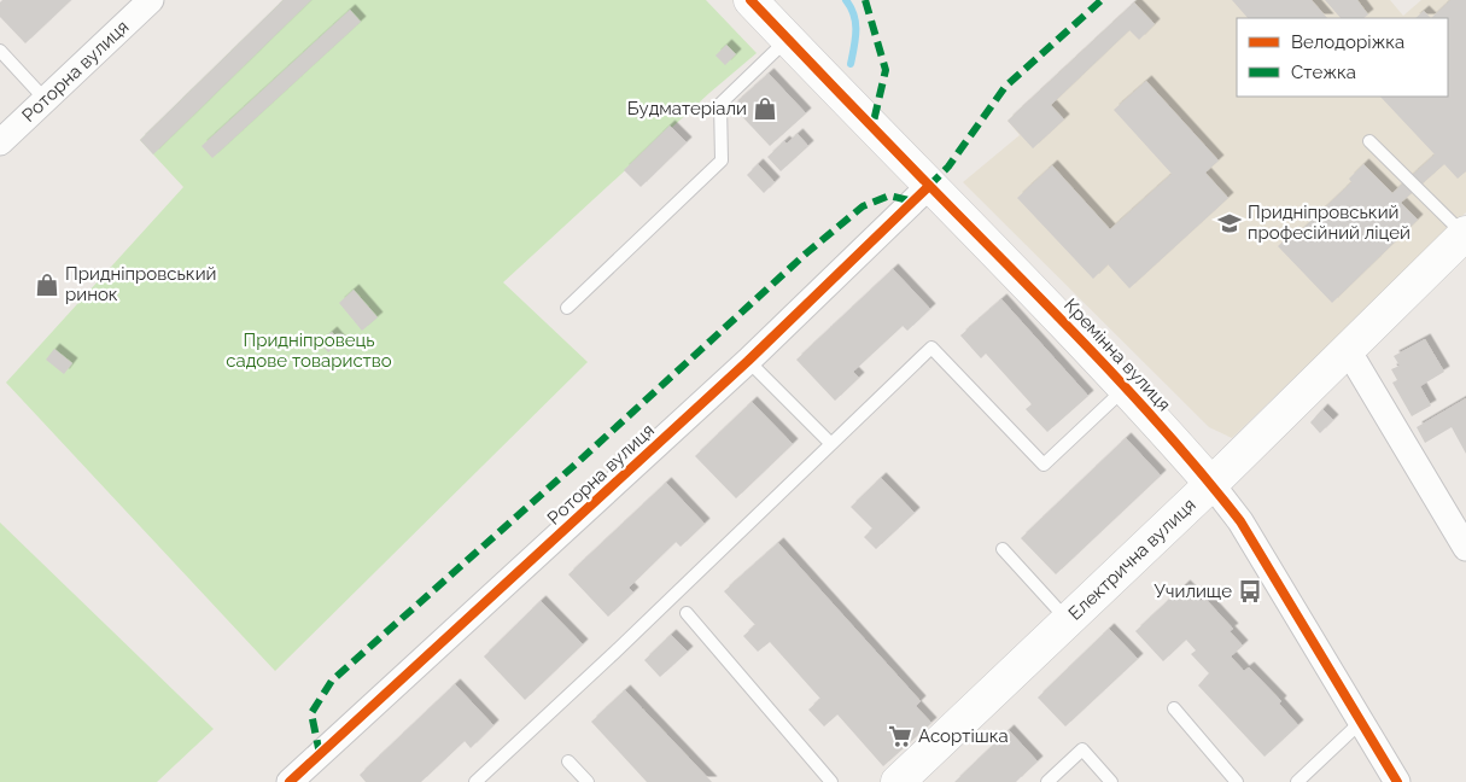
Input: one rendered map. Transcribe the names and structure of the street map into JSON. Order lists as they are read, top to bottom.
{
  "streets": {
    "street": ["Роторна вулиця", "Кремінна вулиця", "Електрична вулиця"]
  },
  "crossings": [
    ["Роторна вулиця", "Кремінна вулиця"],
    ["Кремінна вулиця", "Електрична вулиця"]
  ],
  "parks": ["Придніпровець садове товариство"],
  "places": {
    "shop": ["Будматеріали", "Придніпровський ринок"],
    "school or university": ["Придніпровський професійний ліцей"],
    "bus stop": ["Училище"],
    "supermarket": ["Асортішка"]
  },
  "legend": ["Велодоріжка", "Стежка"]
}
